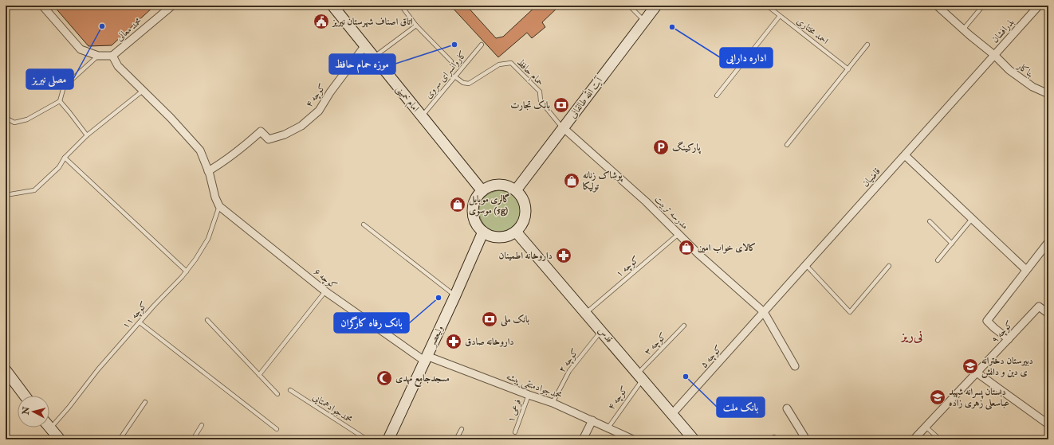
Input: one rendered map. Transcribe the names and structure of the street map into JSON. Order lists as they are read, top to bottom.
{
  "streets": {
    "main road": [
      "آیت الله طالقانی",
      "امام خمینی",
      "قدس",
      "ولیعصر"
    ],
    "street": [
      "محمد معانی",
      "بذرافشان",
      "بناکار",
      "کوچه ۴",
      "قاضیان",
      "مدرسه تربیت",
      "۶ کوچه",
      "کوچه ۹",
      "کوچه ۵",
      "محمدجوادمتقی پیشه"
    ],
    "lane": [
      "احمد مختاری",
      "حمام حافظ",
      "کاروانسرای سروی",
      "کوچه ۱",
      "کوچه ۱۱",
      "کوچه ۳",
      "کوچه ۲",
      "محمدجوادهمتایی",
      "فرعی ۱"
    ]
  },
  "crossings": [
    ["بذرافشان", "بناکار"],
    ["بذرافشان", "قاضیان"],
    ["بناکار", "قاضیان"],
    ["حمام حافظ", "کاروانسرای سروی"],
    ["حمام حافظ", "آیت الله طالقانی"],
    ["حمام حافظ", "مدرسه تربیت"],
    ["کاروانسرای سروی", "امام خمینی"],
    ["کوچه ۴", "امام خمینی"],
    ["کوچه ۴", "قدس"],
    ["کوچه ۴", "کوچه ۳"],
    ["کوچه ۴", "محمدجوادمتقی پیشه"],
    ["آیت الله طالقانی", "امام خمینی"],
    ["آیت الله طالقانی", "مدرسه تربیت"],
    ["آیت الله طالقانی", "قدس"],
    ["آیت الله طالقانی", "ولیعصر"],
    ["امام خمینی", "قدس"],
    ["امام خمینی", "ولیعصر"],
    ["قاضیان", "مدرسه تربیت"],
    ["قاضیان", "کوچه ۵"],
    ["مدرسه تربیت", "کوچه ۱"],
    ["مدرسه تربیت", "کوچه ۵"],
    ["کوچه ۱", "قدس"],
    ["۶ کوچه", "کوچه ۱۱"],
    ["۶ کوچه", "ولیعصر"],
    ["۶ کوچه", "محمدجوادمتقی پیشه"],
    ["قدس", "ولیعصر"],
    ["قدس", "کوچه ۳"],
    ["قدس", "کوچه ۵"],
    ["قدس", "کوچه ۲"],
    ["ولیعصر", "محمدجوادمتقی پیشه"],
    ["کوچه ۲", "محمدجوادمتقی پیشه"],
    ["محمدجوادمتقی پیشه", "فرعی ۱"]
  ],
  "districts": ["نی‌ریز"],
  "places": {
    "public building": ["اتاق اصناف شهرستان نیریز"],
    "other": [
      "مصلی نیریز",
      "اداره دارایی",
      "موزه حمام حافظ",
      "بانک رفاه کارگران",
      "بانک ملت"
    ],
    "bank": ["بانک تجارت", "بانک ملی"],
    "parking": ["پارکینگ"],
    "shop": ["پوشاک زنانه تولیکا", "گالری موبایل موسوی (5g)", "کالای خواب امین"],
    "pharmacy": ["داروخانه اطمینان", "داروخانه صادق"],
    "school or university": ["دبیرستان دخترانه ی دین و دانش", "دبستان پسرانه شهید عباسعلی زهری زاده"],
    "mosque": ["مسجدجامع مهدی"]
  },
  "north": "left"
}
